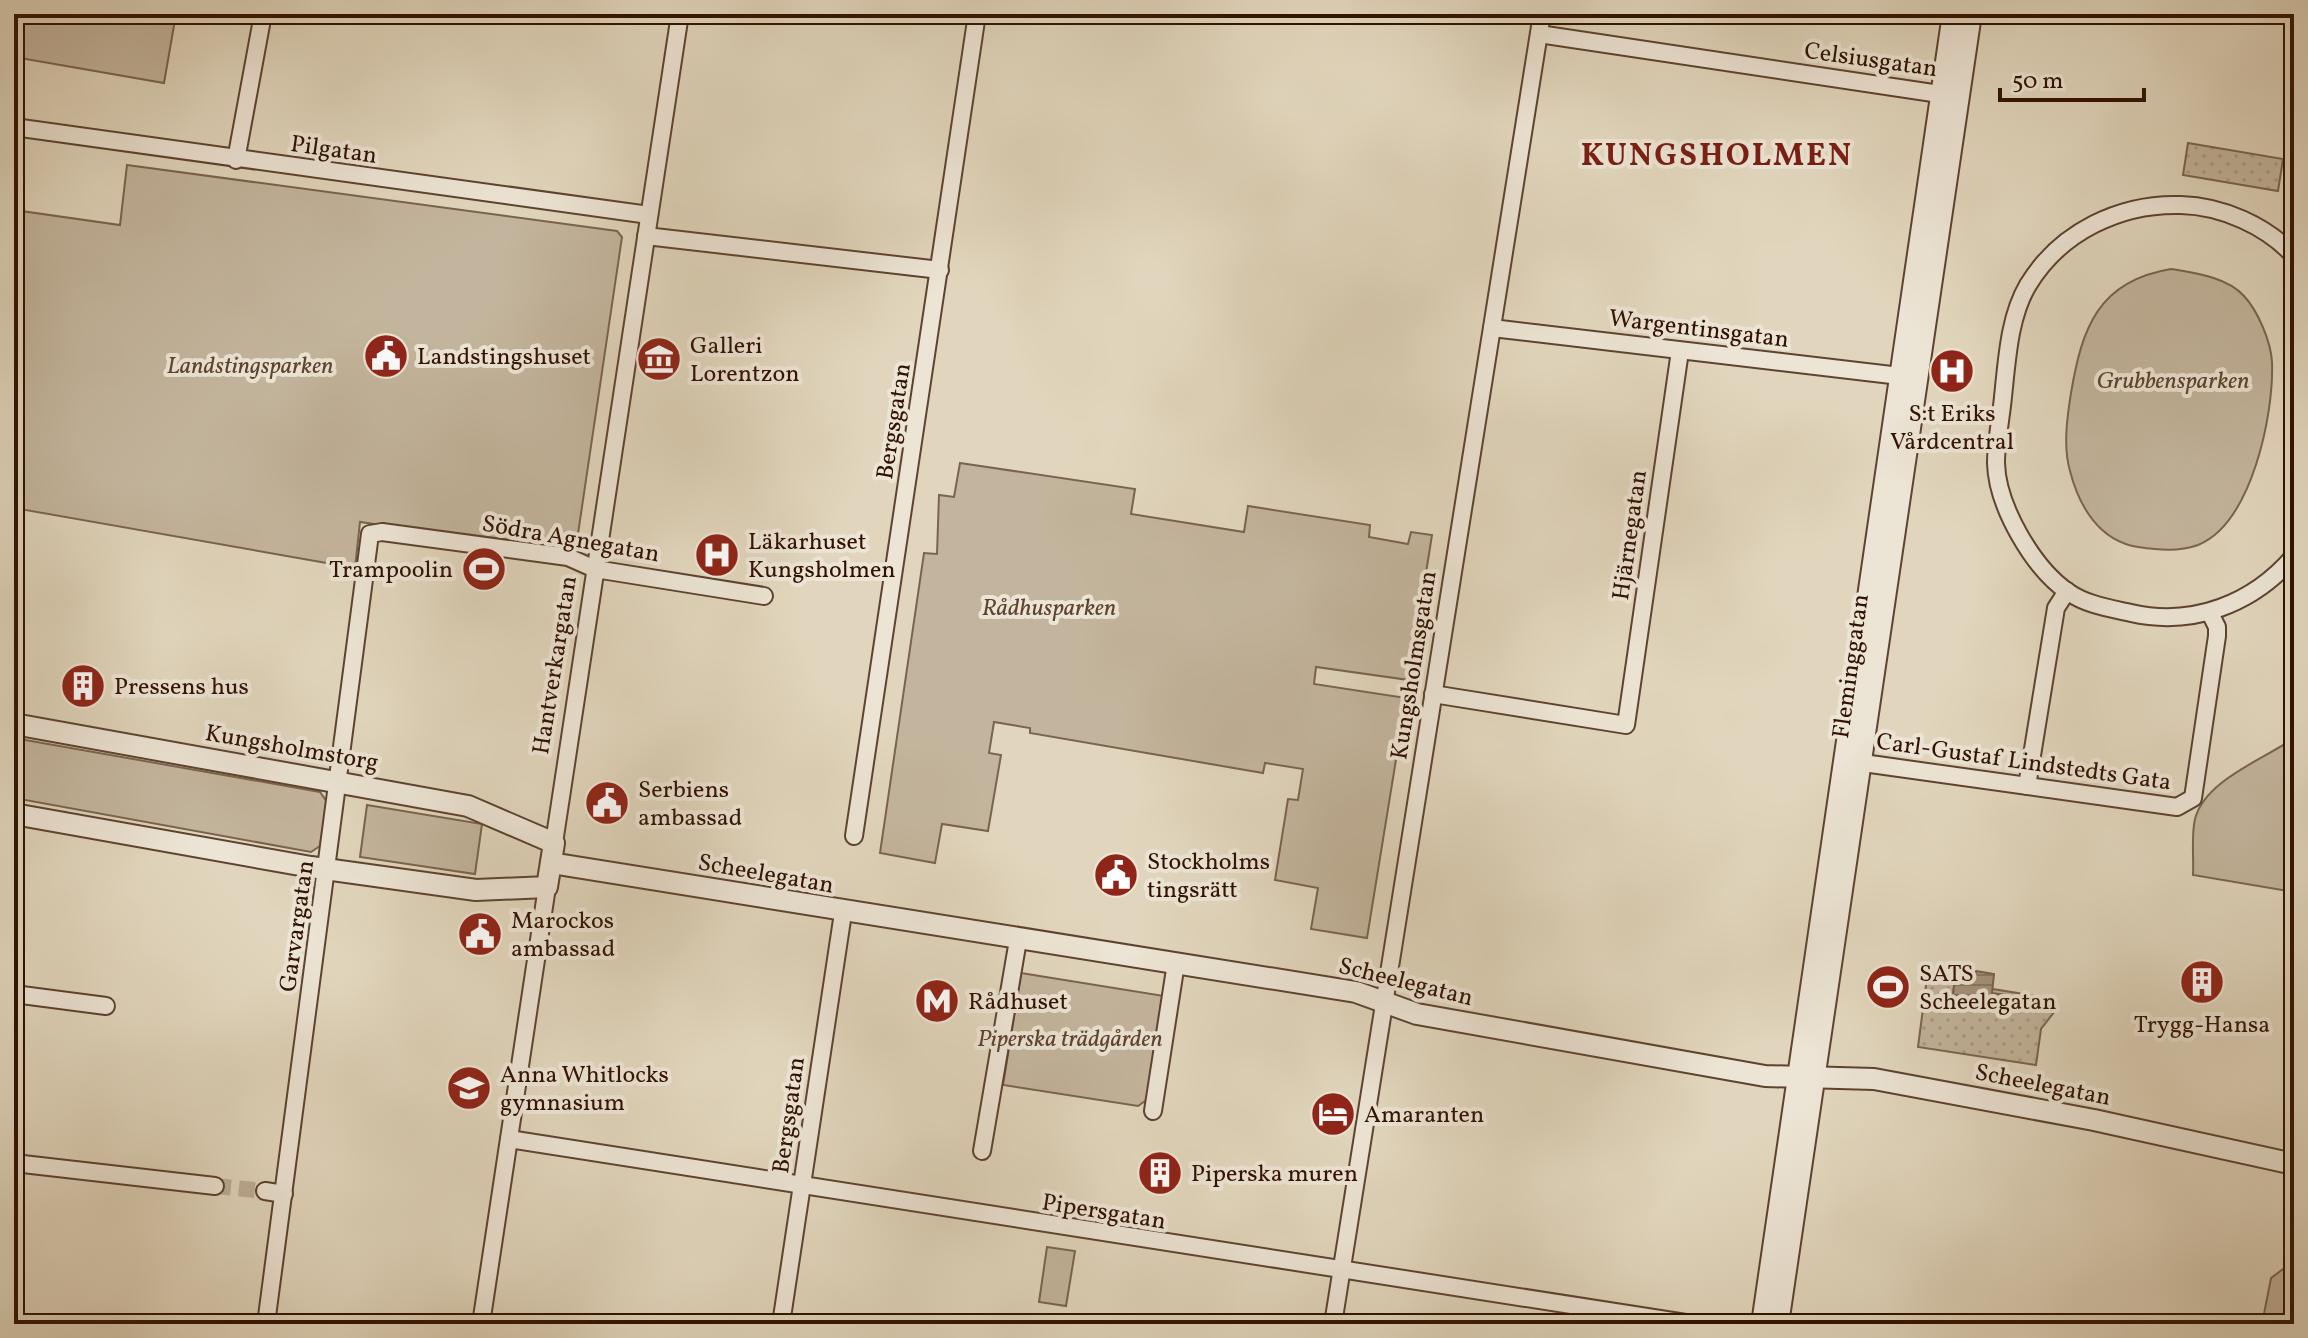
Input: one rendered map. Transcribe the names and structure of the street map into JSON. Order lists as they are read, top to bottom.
{
  "streets": {
    "street": [
      "Celsiusgatan",
      "Pilgatan",
      "Wargentinsgatan",
      "Bergsgatan",
      "Hjärnegatan",
      "Södra Agnegatan",
      "Hantverkargatan",
      "Kungsholmsgatan",
      "Fleminggatan",
      "Kungsholmstorg",
      "Carl-Gustaf Lindstedts Gata",
      "Scheelegatan",
      "Garvargatan",
      "Pipersgatan"
    ]
  },
  "crossings": [
    ["Celsiusgatan", "Kungsholmsgatan"],
    ["Celsiusgatan", "Fleminggatan"],
    ["Pilgatan", "Hantverkargatan"],
    ["Wargentinsgatan", "Hjärnegatan"],
    ["Wargentinsgatan", "Kungsholmsgatan"],
    ["Wargentinsgatan", "Fleminggatan"],
    ["Bergsgatan", "Scheelegatan"],
    ["Bergsgatan", "Pipersgatan"],
    ["Hjärnegatan", "Kungsholmsgatan"],
    ["Södra Agnegatan", "Hantverkargatan"],
    ["Södra Agnegatan", "Garvargatan"],
    ["Hantverkargatan", "Kungsholmstorg"],
    ["Hantverkargatan", "Scheelegatan"],
    ["Hantverkargatan", "Pipersgatan"],
    ["Kungsholmsgatan", "Scheelegatan"],
    ["Kungsholmsgatan", "Pipersgatan"],
    ["Fleminggatan", "Carl-Gustaf Lindstedts Gata"],
    ["Fleminggatan", "Scheelegatan"],
    ["Kungsholmstorg", "Scheelegatan"],
    ["Kungsholmstorg", "Garvargatan"]
  ],
  "districts": ["KUNGSHOLMEN"],
  "parks": [
    "Landstingsparken",
    "Grubbensparken",
    "Rådhusparken",
    "Piperska trädgården"
  ],
  "places": {
    "public building": [
      "Landstingshuset",
      "Serbiens ambassad",
      "Stockholms tingsrätt",
      "Marockos ambassad"
    ],
    "museum": ["Galleri Lorentzon"],
    "hospital": ["S:t Eriks Vårdcentral", "Läkarhuset Kungsholmen"],
    "sports": ["Trampoolin", "SATS Scheelegatan"],
    "building": ["Pressens hus", "Trygg-Hansa", "Piperska muren"],
    "metro station": ["Rådhuset"],
    "school or university": ["Anna Whitlocks gymnasium"],
    "hotel": ["Amaranten"]
  },
  "scale_bar": "50 m"
}
